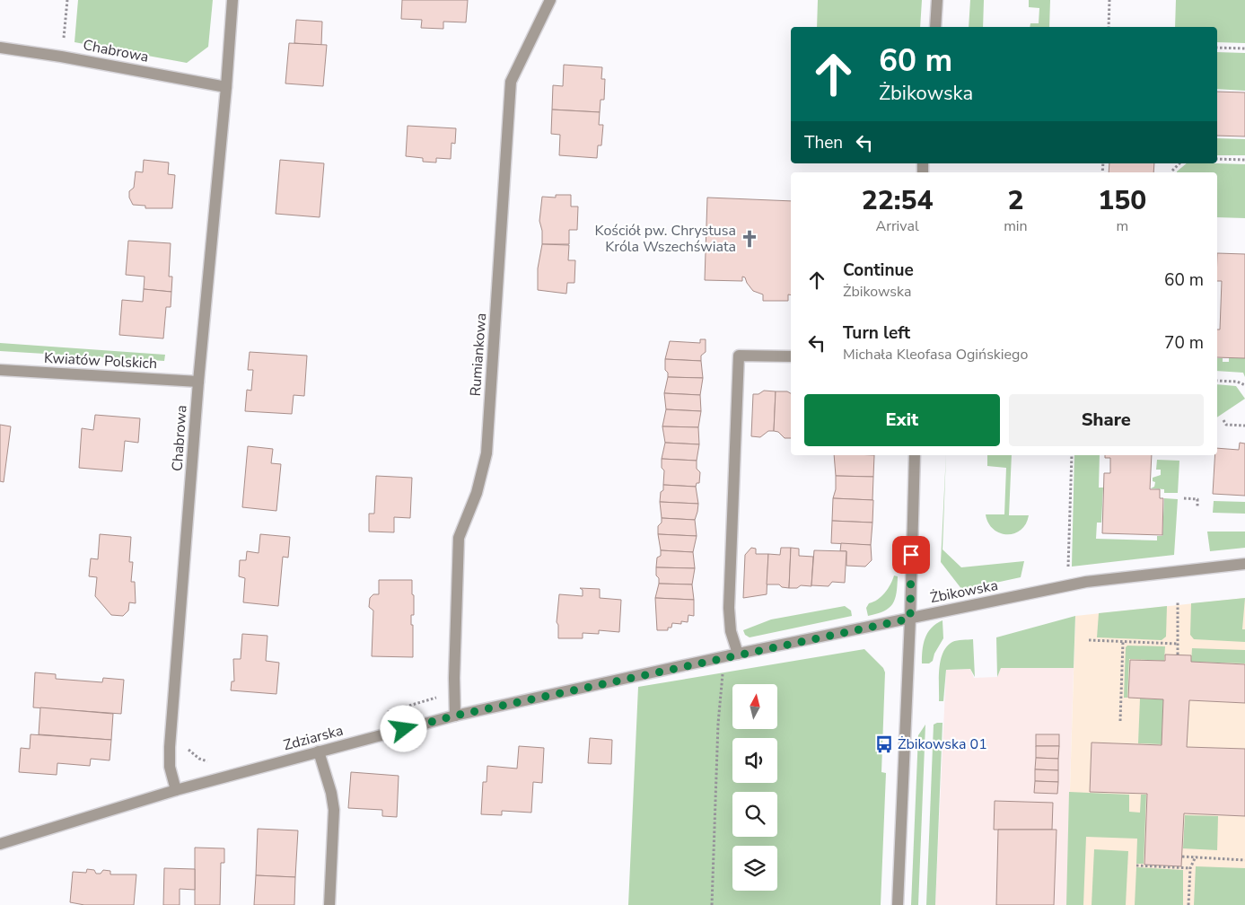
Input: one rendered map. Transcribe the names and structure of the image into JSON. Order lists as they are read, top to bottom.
{
  "streets": {
    "street": [
      "Chabrowa",
      "Rumiankowa",
      "Kwiatów Polskich",
      "Żbikowska",
      "Zdziarska"
    ]
  },
  "crossings": [
    ["Chabrowa", "Kwiatów Polskich"],
    ["Chabrowa", "Zdziarska"],
    ["Rumiankowa", "Zdziarska"],
    ["Żbikowska", "Zdziarska"]
  ],
  "places": {
    "church": ["Kościół pw. Chrystusa Króla Wszechświata"],
    "bus stop": ["Żbikowska 01"]
  },
  "north": "top",
  "page": {
    "turn": ["60 m", "Żbikowska"],
    "then": "Then",
    "eta": [
      "22:54",
      "Arrival",
      "2",
      "min",
      "150",
      "m"
    ],
    "list": [
      {
        "name": "Continue",
        "note": "Żbikowska",
        "value": "60 m"
      },
      {
        "name": "Turn left",
        "note": "Michała Kleofasa Ogińskiego",
        "value": "70 m"
      }
    ],
    "buttons": ["Exit", "Share"]
  }
}
